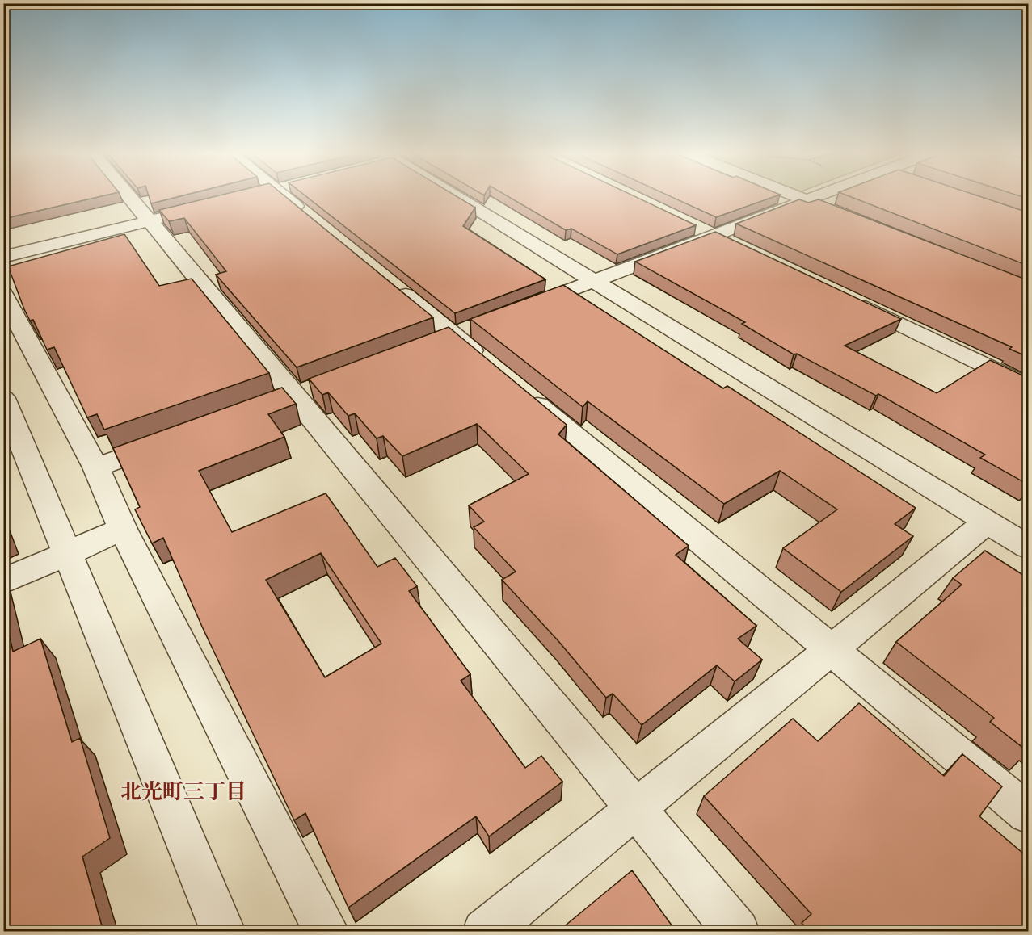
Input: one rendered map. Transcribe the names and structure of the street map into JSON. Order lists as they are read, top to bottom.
{
  "districts": ["北光町三丁目"]
}
